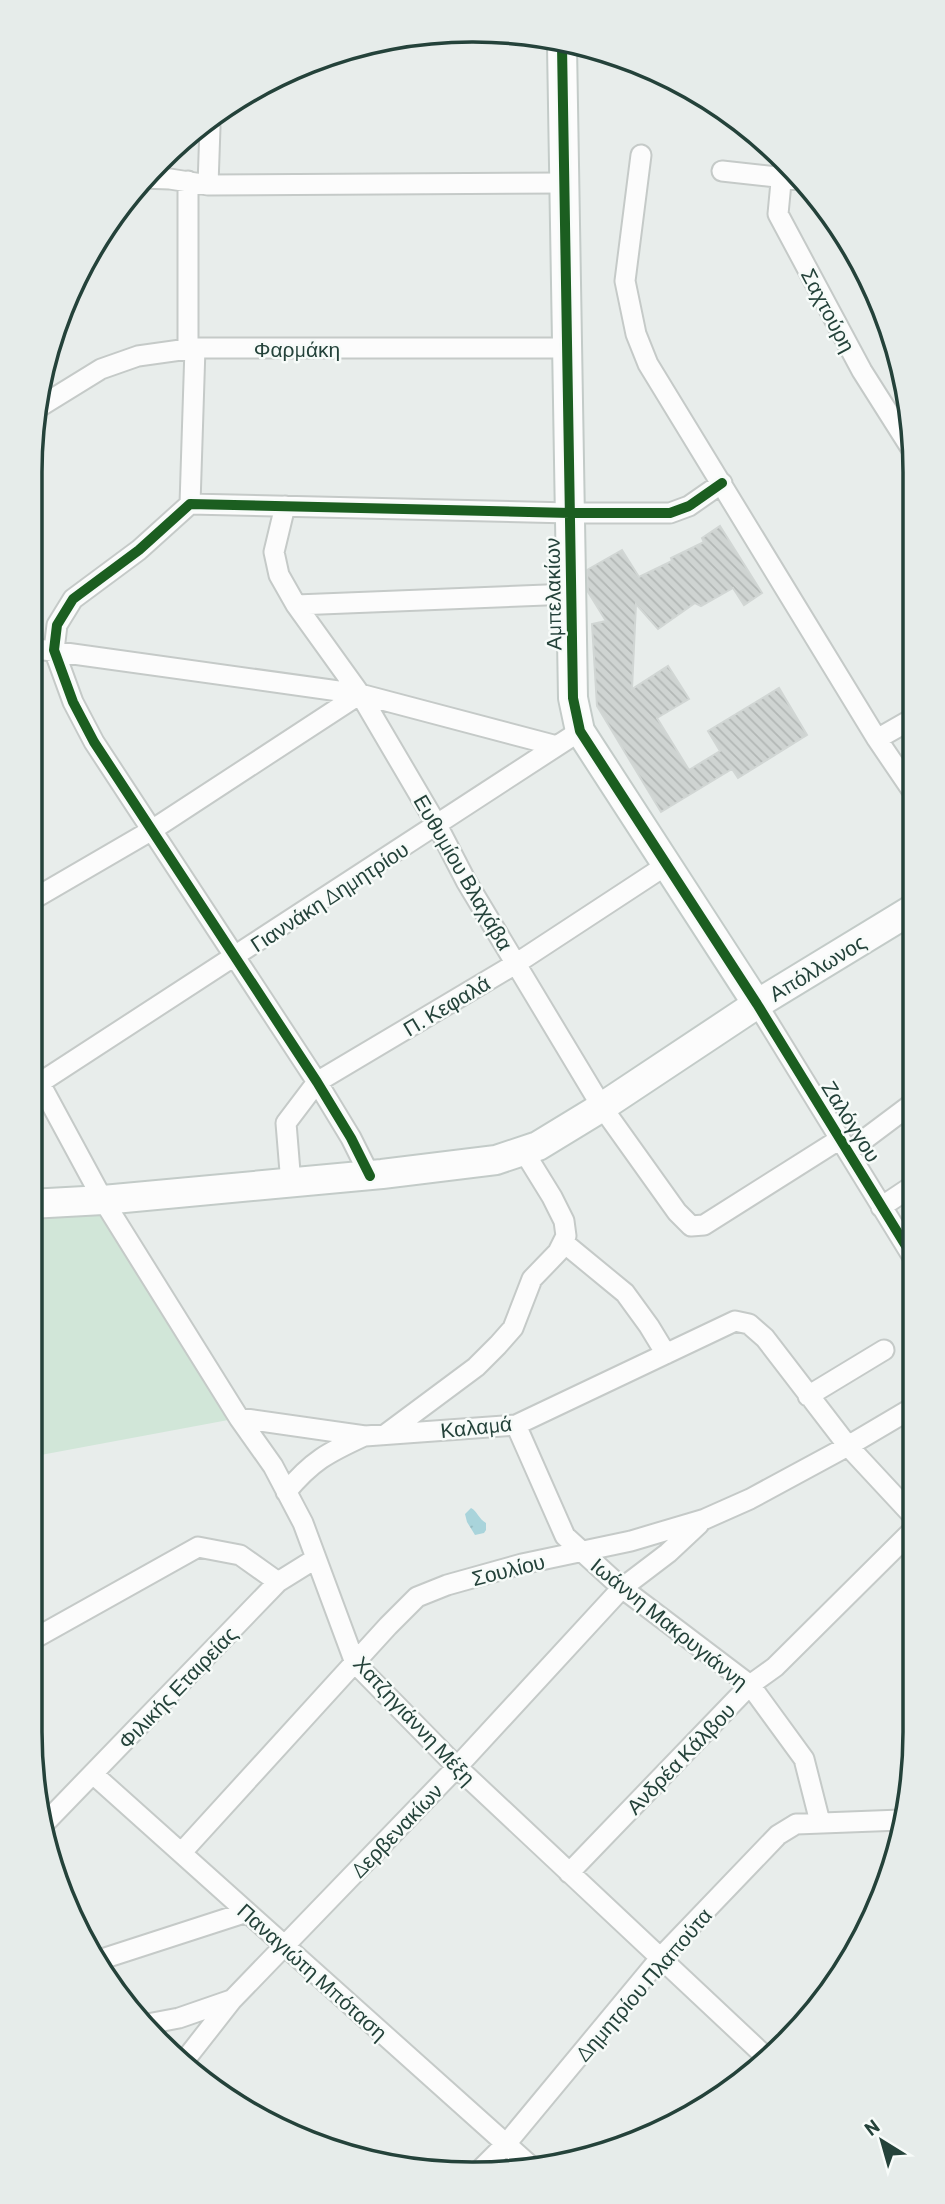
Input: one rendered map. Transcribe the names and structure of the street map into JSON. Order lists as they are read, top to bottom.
{
  "streets": {
    "street": [
      "Σαχτούρη",
      "Φαρμάκη",
      "Αμπελακίων",
      "Ευθυμίου Βλαχάβα",
      "Γιαννάκη Δημητρίου",
      "Απόλλωνος",
      "Π. Κεφαλά",
      "Ζαλόγγου",
      "Καλαμά",
      "Σουλίου",
      "Ιωάννη Μακρυγιάννη",
      "Φιλικής Εταιρείας",
      "Χατζηγιάννη Μέξη",
      "Ανδρέα Κάλβου",
      "Δερβενακίων",
      "Παναγιώτη Μπόταση",
      "Δημητρίου Πλαπούτα"
    ]
  },
  "crossings": [
    ["Φαρμάκη", "Αμπελακίων"],
    ["Αμπελακίων", "Γιαννάκη Δημητρίου"],
    ["Αμπελακίων", "Απόλλωνος"],
    ["Αμπελακίων", "Π. Κεφαλά"],
    ["Αμπελακίων", "Ζαλόγγου"],
    ["Ευθυμίου Βλαχάβα", "Γιαννάκη Δημητρίου"],
    ["Ευθυμίου Βλαχάβα", "Απόλλωνος"],
    ["Ευθυμίου Βλαχάβα", "Π. Κεφαλά"],
    ["Ευθυμίου Βλαχάβα", "Ζαλόγγου"],
    ["Απόλλωνος", "Π. Κεφαλά"],
    ["Απόλλωνος", "Ζαλόγγου"],
    ["Απόλλωνος", "Χατζηγιάννη Μέξη"],
    ["Καλαμά", "Ιωάννη Μακρυγιάννη"],
    ["Καλαμά", "Χατζηγιάννη Μέξη"],
    ["Σουλίου", "Ιωάννη Μακρυγιάννη"],
    ["Σουλίου", "Χατζηγιάννη Μέξη"],
    ["Σουλίου", "Δερβενακίων"],
    ["Σουλίου", "Παναγιώτη Μπόταση"],
    ["Ιωάννη Μακρυγιάννη", "Ανδρέα Κάλβου"],
    ["Ιωάννη Μακρυγιάννη", "Δερβενακίων"],
    ["Ιωάννη Μακρυγιάννη", "Δημητρίου Πλαπούτα"],
    ["Φιλικής Εταιρείας", "Χατζηγιάννη Μέξη"],
    ["Φιλικής Εταιρείας", "Παναγιώτη Μπόταση"],
    ["Χατζηγιάννη Μέξη", "Ανδρέα Κάλβου"],
    ["Χατζηγιάννη Μέξη", "Δερβενακίων"],
    ["Χατζηγιάννη Μέξη", "Δημητρίου Πλαπούτα"],
    ["Δερβενακίων", "Παναγιώτη Μπόταση"],
    ["Παναγιώτη Μπόταση", "Δημητρίου Πλαπούτα"]
  ],
  "north": "top left"
}
